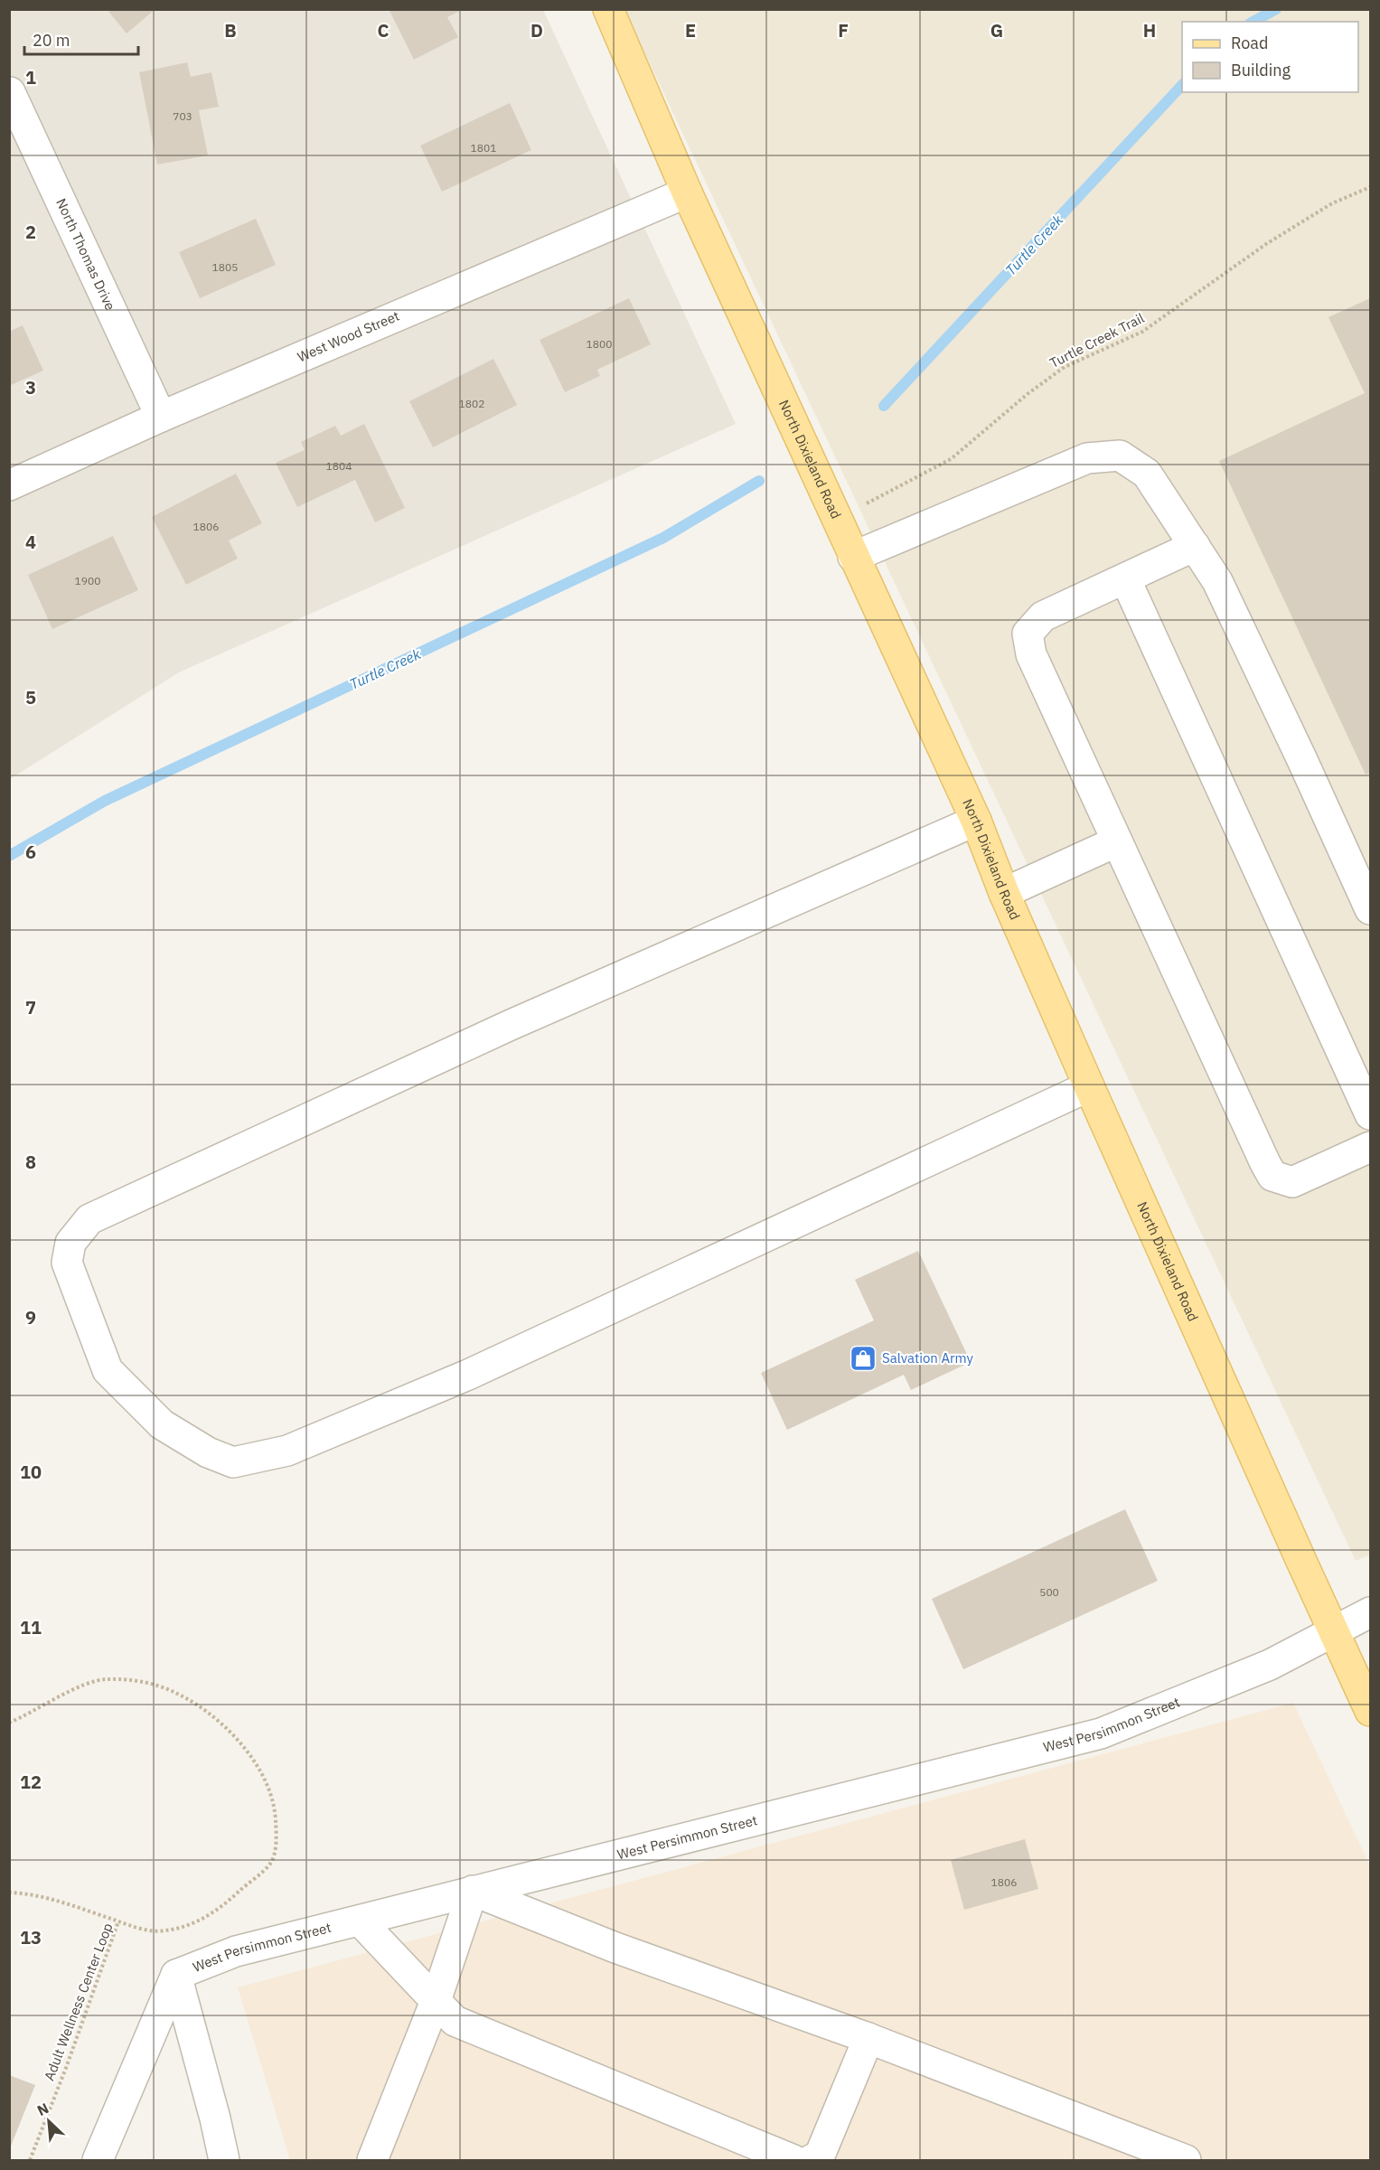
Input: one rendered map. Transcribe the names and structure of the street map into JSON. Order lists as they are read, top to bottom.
{
  "streets": {
    "main road": ["North Dixieland Road"],
    "street": ["North Thomas Drive", "West Wood Street", "West Persimmon Street"],
    "path": ["Turtle Creek Trail", "Adult Wellness Center Loop"]
  },
  "crossings": [
    ["North Thomas Drive", "West Wood Street"],
    ["West Wood Street", "North Dixieland Road"],
    ["North Dixieland Road", "West Persimmon Street"]
  ],
  "water": ["Turtle Creek"],
  "places": {
    "shop": ["Salvation Army"]
  },
  "house_numbers": [
    "703",
    "1801",
    "1805",
    "1800",
    "1802",
    "1804",
    "1806",
    "1900",
    "500",
    "1806"
  ],
  "legend": ["Road", "Building"],
  "scale_bar": "20 m",
  "north": "top left",
  "grid": {
    "columns": [
      "B",
      "C",
      "D",
      "E",
      "F",
      "G",
      "H"
    ],
    "rows": [
      "1",
      "2",
      "3",
      "4",
      "5",
      "6",
      "7",
      "8",
      "9",
      "10",
      "11",
      "12",
      "13"
    ]
  }
}
